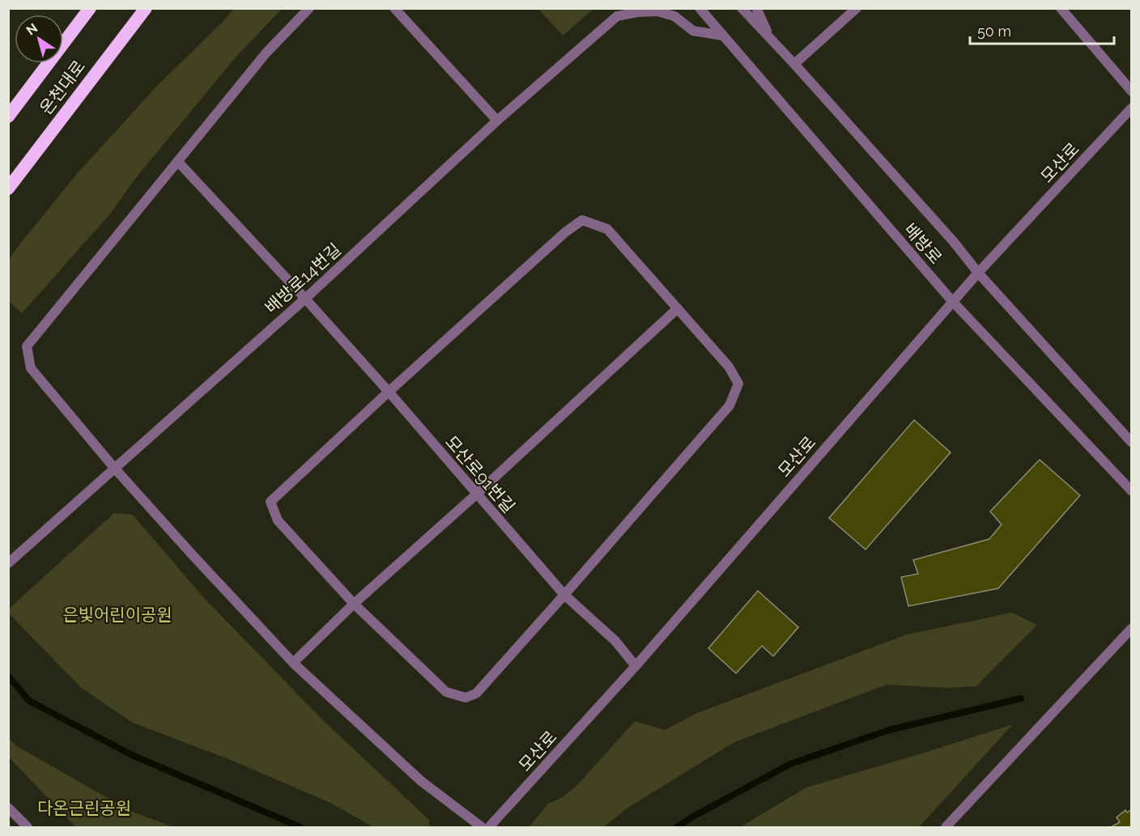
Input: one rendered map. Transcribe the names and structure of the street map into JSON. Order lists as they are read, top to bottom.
{
  "streets": {
    "highway": ["온천대로"],
    "street": [
      "모산로",
      "배방로",
      "배방로14번길",
      "모산로91번길"
    ]
  },
  "crossings": [
    ["모산로", "배방로"],
    ["모산로", "모산로91번길"],
    ["배방로14번길", "모산로91번길"]
  ],
  "parks": ["은빛어린이공원", "다온근린공원"],
  "scale_bar": "50 m",
  "north": "top left"
}
